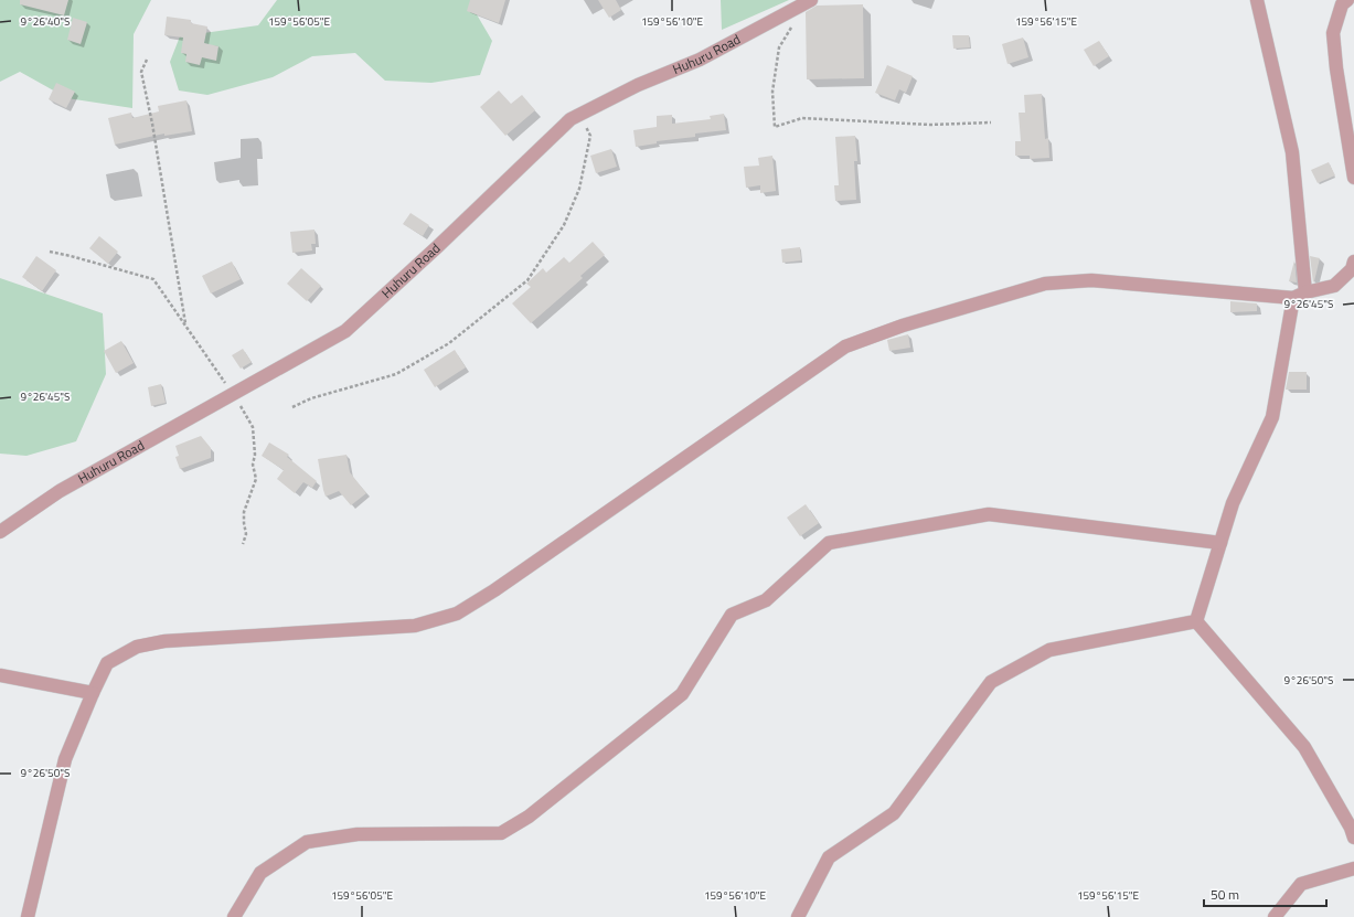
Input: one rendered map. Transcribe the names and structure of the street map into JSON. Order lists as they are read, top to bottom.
{
  "streets": {
    "street": ["Huhuru Road"]
  },
  "scale_bar": "50 m",
  "coordinates": [
    "9°26'40\"S",
    "159°56'05\"E",
    "159°56'10\"E",
    "159°56'15\"E",
    "9°26'45\"S",
    "9°26'50\"S"
  ]
}
